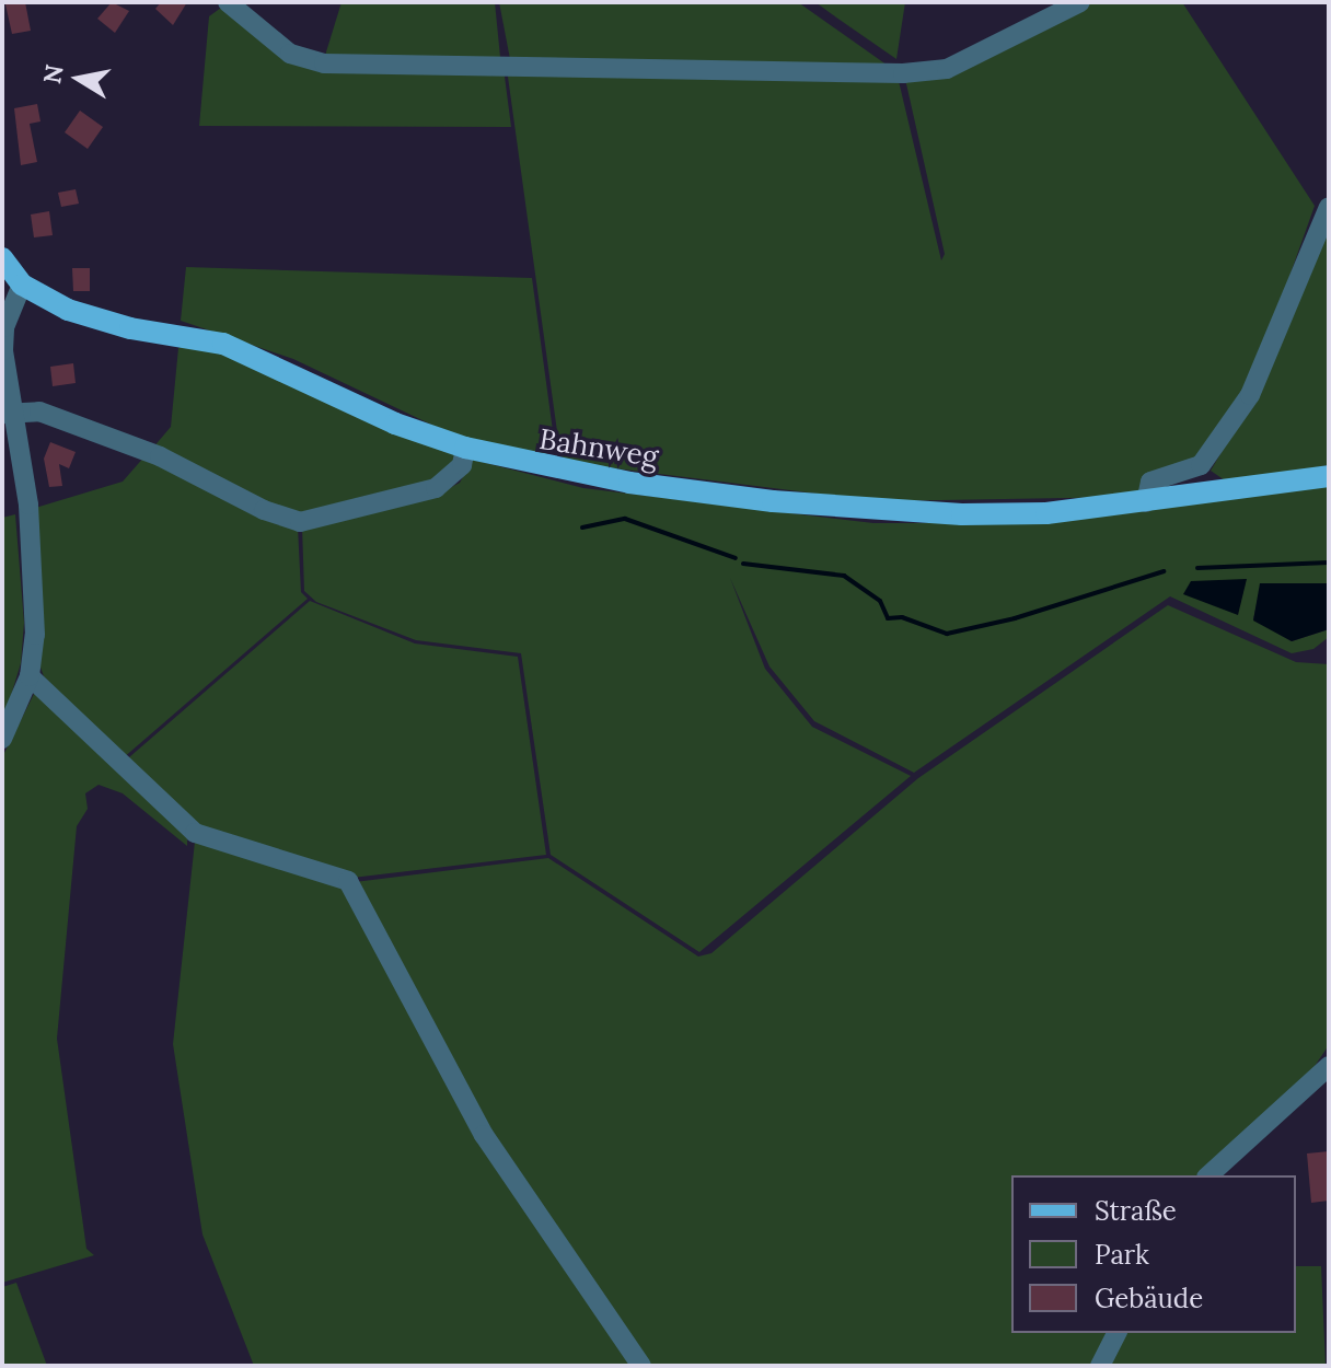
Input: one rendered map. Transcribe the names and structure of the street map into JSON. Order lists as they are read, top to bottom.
{
  "streets": {
    "main road": ["Bahnweg"]
  },
  "legend": ["Straße", "Park", "Gebäude"],
  "north": "left"
}
